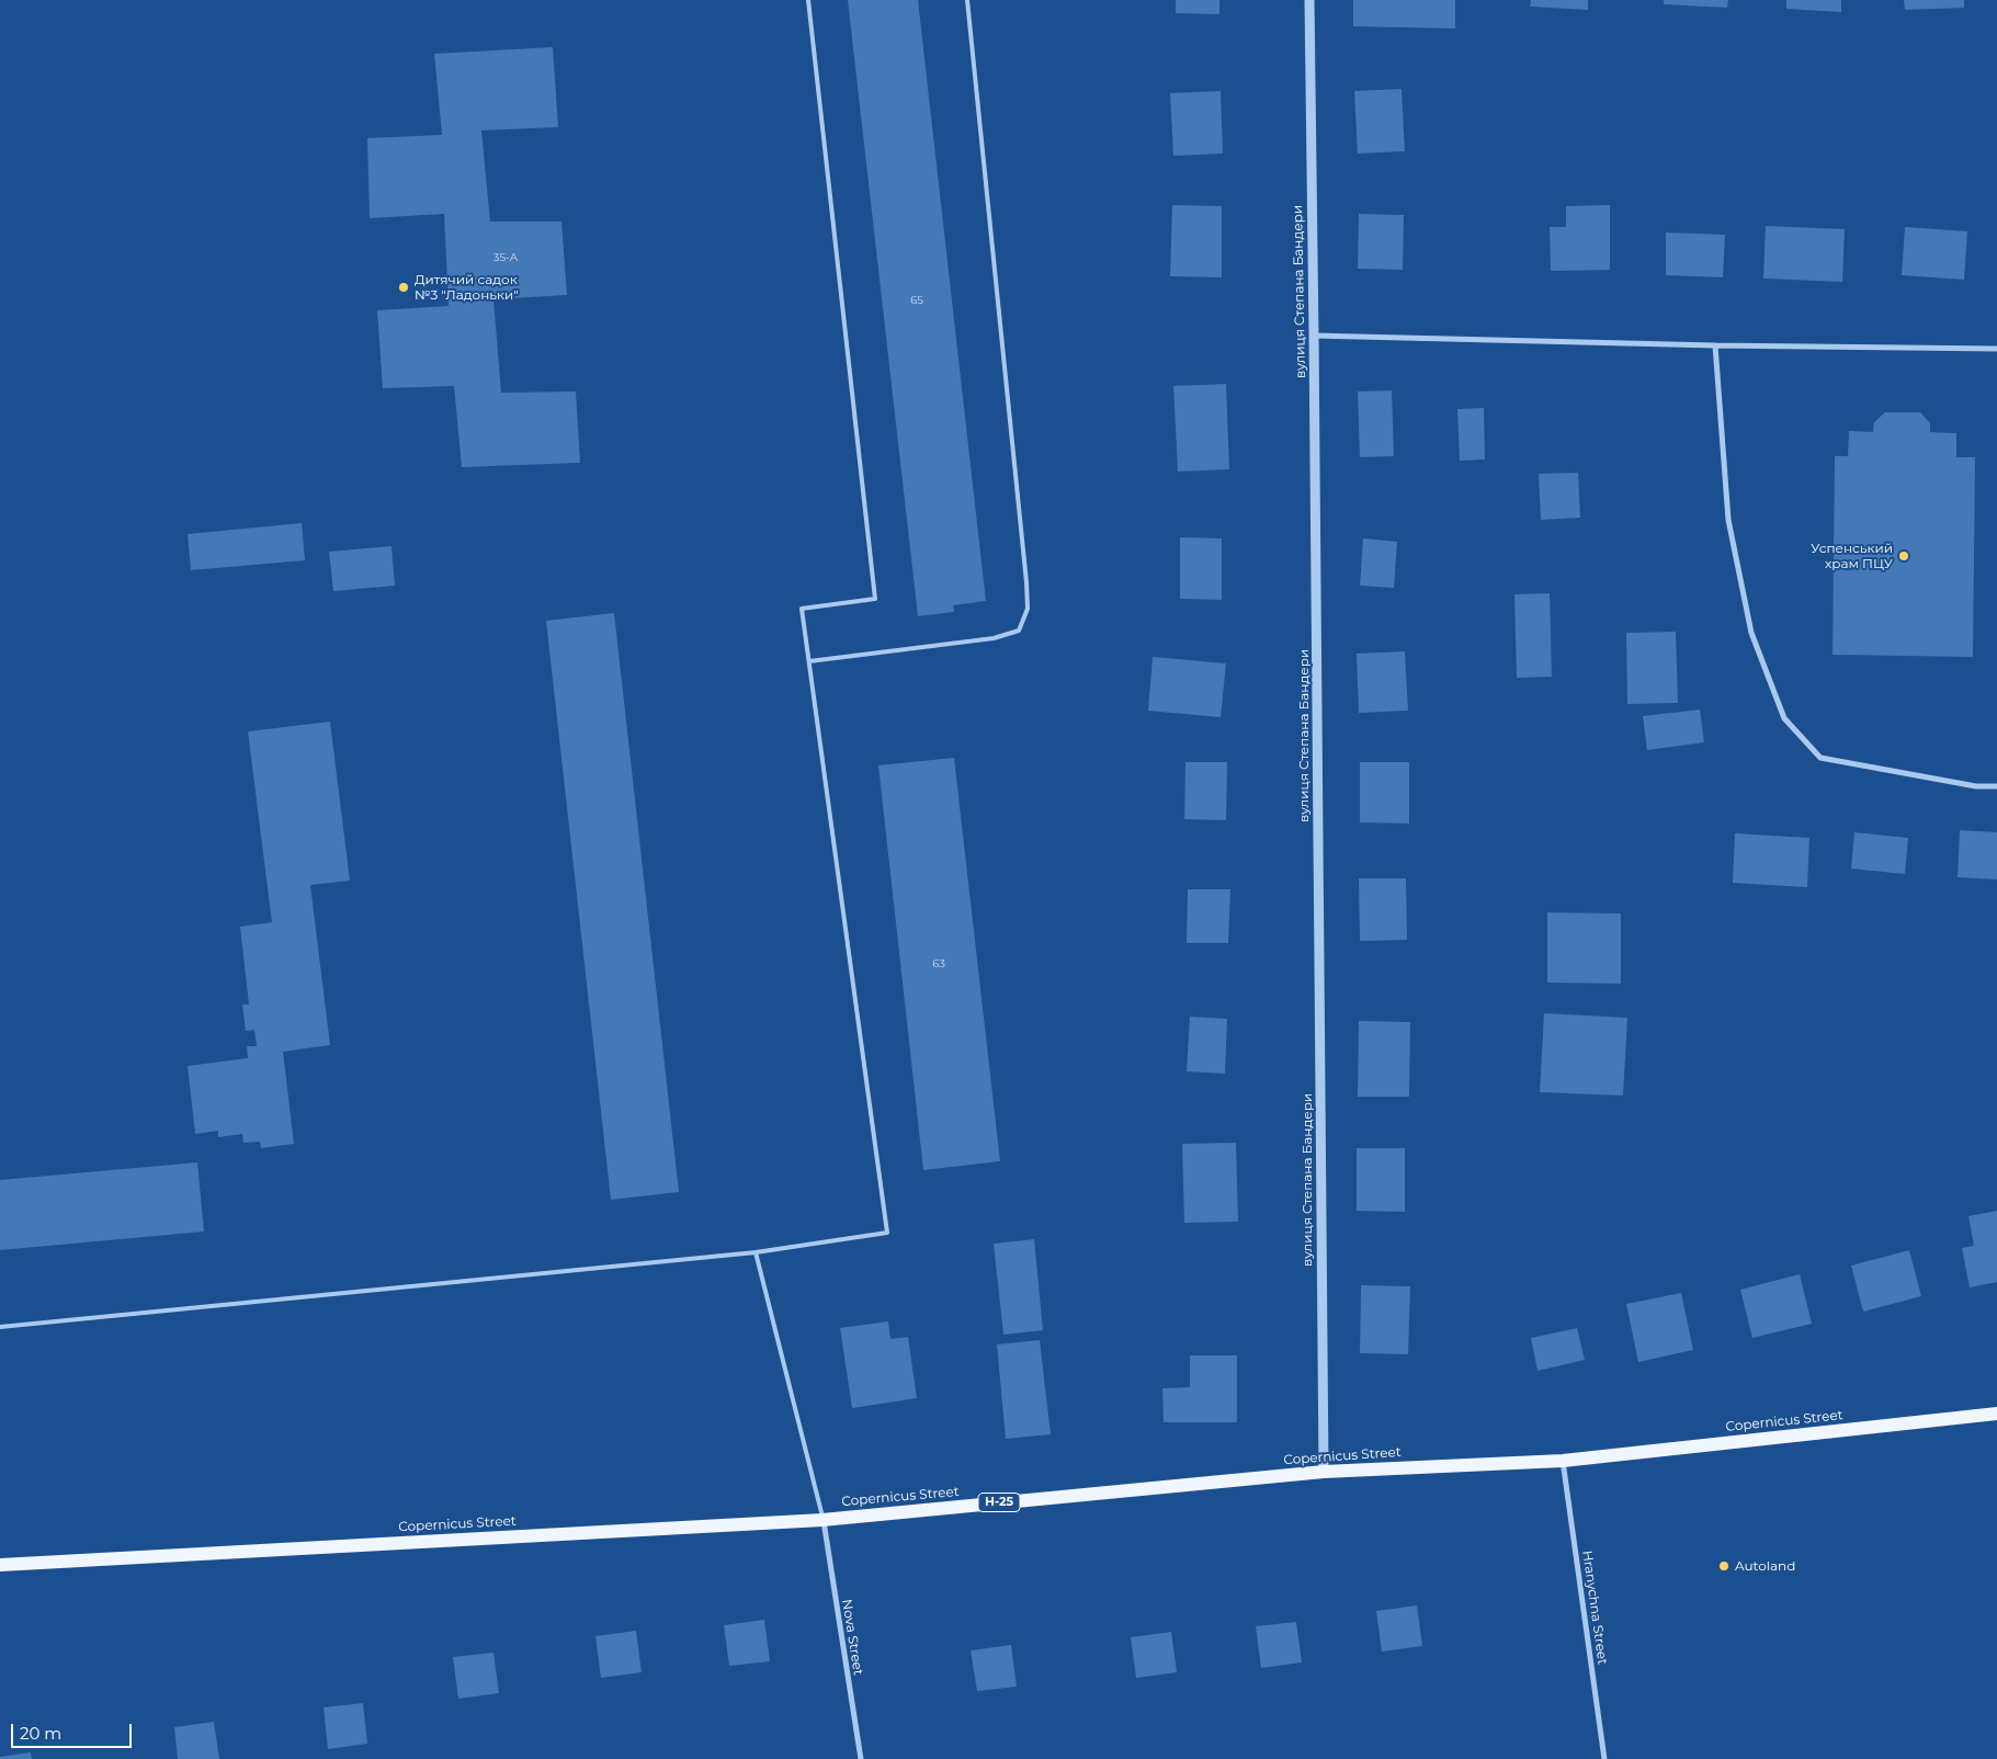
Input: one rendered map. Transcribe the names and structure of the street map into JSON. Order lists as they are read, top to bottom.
{
  "streets": {
    "main road": ["Copernicus Street", "Н-25"],
    "street": ["вулиця Степана Бандери", "Hranychna Street", "Nova Street"]
  },
  "crossings": [
    ["вулиця Степана Бандери", "Copernicus Street"],
    ["Copernicus Street", "Hranychna Street"],
    ["Copernicus Street", "Nova Street"]
  ],
  "places": ["Дитячий садок №3 \"Ладоньки\"", "Успенський храм ПЦУ", "Autoland"],
  "house_numbers": ["35-А", "65", "63"],
  "scale_bar": "20 m"
}
